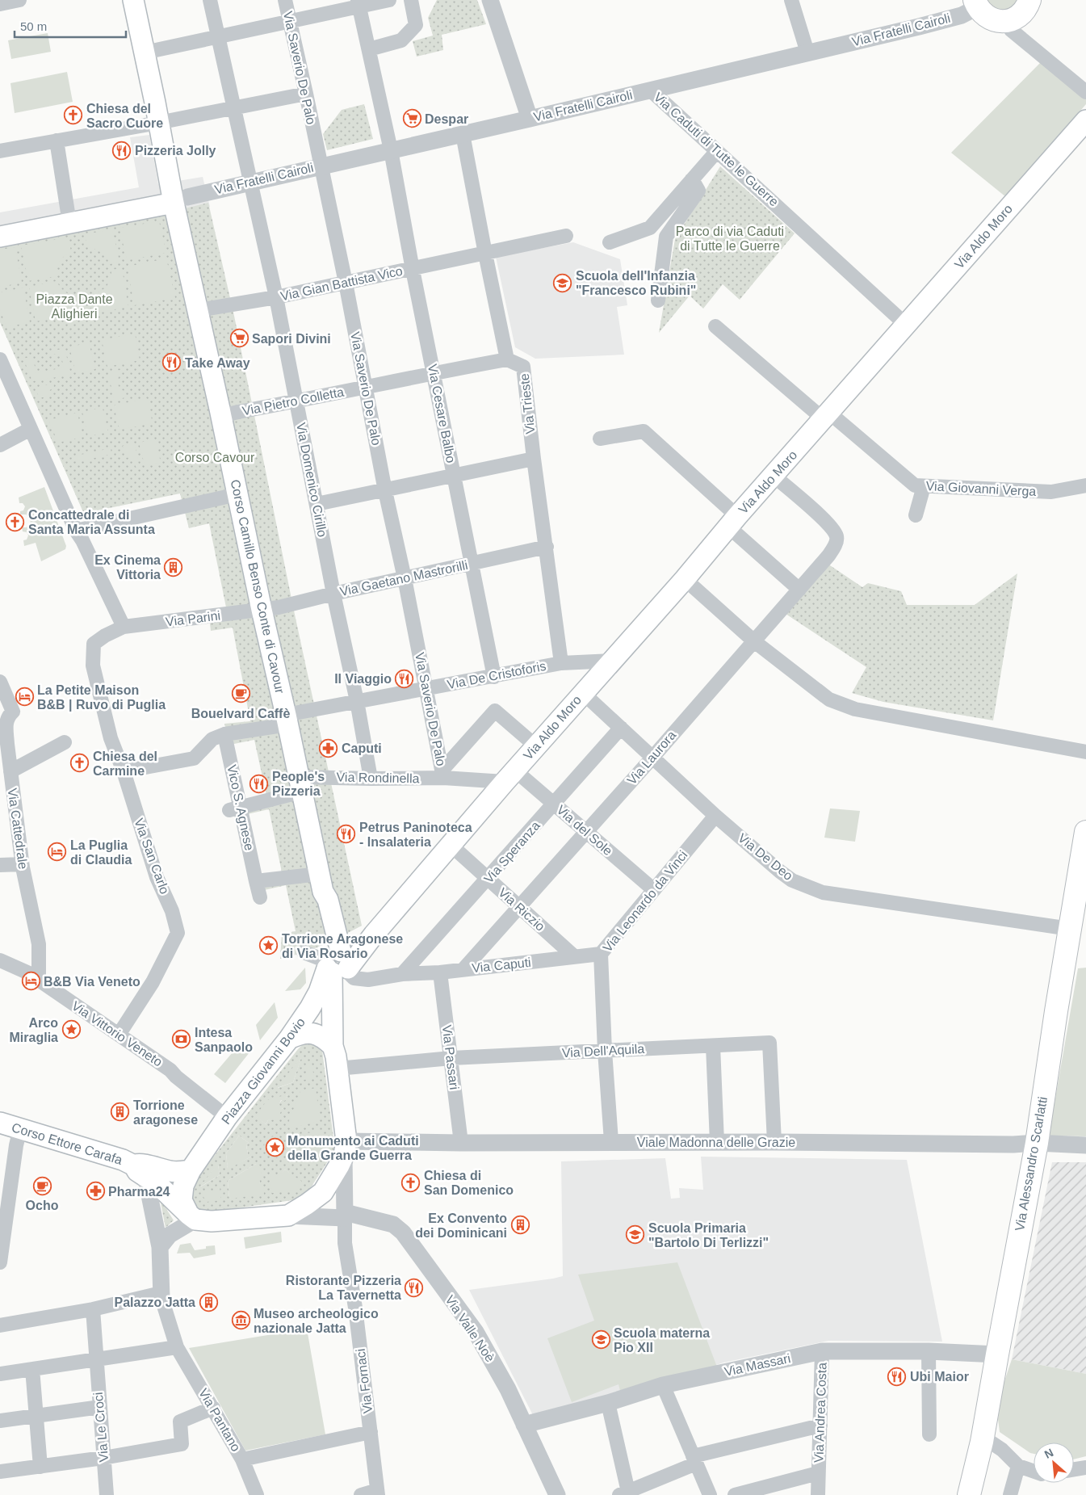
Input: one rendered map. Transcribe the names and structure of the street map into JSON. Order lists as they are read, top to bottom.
{
  "streets": {
    "main road": [
      "Via Aldo Moro",
      "Corso Camillo Benso Conte di Cavour",
      "Piazza Giovanni Bovio",
      "Corso Ettore Carafa",
      "Via Alessandro Scarlatti"
    ],
    "street": [
      "Via Fratelli Cairoli",
      "Via Saverio De Palo",
      "Via Caduti di Tutte le Guerre",
      "Via Gian Battista Vico",
      "Via Pietro Colletta",
      "Via Trieste",
      "Via Cesare Balbo",
      "Via Domenico Cirillo",
      "Via Giovanni Verga",
      "Via Gaetano Mastrorilli",
      "Via Parini",
      "Via De Cristoforis",
      "Via Laurora",
      "Via Rondinella",
      "Vico S. Agnese",
      "Via Cattedrale",
      "Via del Sole",
      "Via Speranza",
      "Via San Carlo",
      "Via De Deo",
      "Via Leonardo da Vinci",
      "Via Riczio",
      "Via Caputi",
      "Via Vittorio Veneto",
      "Via Dell'Aquila",
      "Via Passari",
      "Viale Madonna delle Grazie",
      "Via Valle Noè",
      "Via Massari",
      "Via Fornaci",
      "Via Andrea Costa",
      "Via Pantano",
      "Via Le Croci"
    ]
  },
  "crossings": [
    ["Via Fratelli Cairoli", "Via Saverio De Palo"],
    ["Via Fratelli Cairoli", "Via Caduti di Tutte le Guerre"],
    ["Via Fratelli Cairoli", "Via Trieste"],
    ["Via Fratelli Cairoli", "Via Cesare Balbo"],
    ["Via Fratelli Cairoli", "Via Domenico Cirillo"],
    ["Via Fratelli Cairoli", "Corso Camillo Benso Conte di Cavour"],
    ["Via Saverio De Palo", "Via Gian Battista Vico"],
    ["Via Saverio De Palo", "Via Pietro Colletta"],
    ["Via Saverio De Palo", "Via Gaetano Mastrorilli"],
    ["Via Saverio De Palo", "Via De Cristoforis"],
    ["Via Saverio De Palo", "Via Rondinella"],
    ["Via Caduti di Tutte le Guerre", "Via Aldo Moro"],
    ["Via Aldo Moro", "Via Giovanni Verga"],
    ["Via Aldo Moro", "Corso Camillo Benso Conte di Cavour"],
    ["Via Aldo Moro", "Via De Cristoforis"],
    ["Via Aldo Moro", "Via Laurora"],
    ["Via Aldo Moro", "Via Rondinella"],
    ["Via Aldo Moro", "Via del Sole"],
    ["Via Aldo Moro", "Via De Deo"],
    ["Via Aldo Moro", "Via Riczio"],
    ["Via Aldo Moro", "Via Caputi"],
    ["Via Aldo Moro", "Piazza Giovanni Bovio"],
    ["Via Gian Battista Vico", "Via Trieste"],
    ["Via Gian Battista Vico", "Via Cesare Balbo"],
    ["Via Gian Battista Vico", "Via Domenico Cirillo"],
    ["Via Gian Battista Vico", "Corso Camillo Benso Conte di Cavour"],
    ["Via Pietro Colletta", "Via Trieste"],
    ["Via Pietro Colletta", "Via Cesare Balbo"],
    ["Via Pietro Colletta", "Via Domenico Cirillo"],
    ["Via Pietro Colletta", "Corso Camillo Benso Conte di Cavour"],
    ["Via Trieste", "Via Gaetano Mastrorilli"],
    ["Via Trieste", "Via De Cristoforis"],
    ["Via Cesare Balbo", "Via Gaetano Mastrorilli"],
    ["Via Cesare Balbo", "Via De Cristoforis"],
    ["Via Domenico Cirillo", "Via Gaetano Mastrorilli"],
    ["Via Domenico Cirillo", "Via De Cristoforis"],
    ["Via Domenico Cirillo", "Via Rondinella"],
    ["Via Gaetano Mastrorilli", "Corso Camillo Benso Conte di Cavour"],
    ["Via Gaetano Mastrorilli", "Via Parini"],
    ["Corso Camillo Benso Conte di Cavour", "Via Parini"],
    ["Corso Camillo Benso Conte di Cavour", "Via De Cristoforis"],
    ["Corso Camillo Benso Conte di Cavour", "Via Rondinella"],
    ["Corso Camillo Benso Conte di Cavour", "Via Caputi"],
    ["Corso Camillo Benso Conte di Cavour", "Piazza Giovanni Bovio"],
    ["Via Parini", "Via San Carlo"],
    ["Via De Cristoforis", "Vico S. Agnese"],
    ["Via Laurora", "Via del Sole"],
    ["Via Laurora", "Via De Deo"],
    ["Via Laurora", "Via Riczio"],
    ["Via Laurora", "Via Caputi"],
    ["Via Rondinella", "Vico S. Agnese"],
    ["Via Rondinella", "Via del Sole"],
    ["Via Cattedrale", "Via Vittorio Veneto"],
    ["Via del Sole", "Via Speranza"],
    ["Via del Sole", "Via Leonardo da Vinci"],
    ["Via Speranza", "Via De Deo"],
    ["Via Speranza", "Via Riczio"],
    ["Via Speranza", "Via Caputi"],
    ["Via San Carlo", "Via Vittorio Veneto"],
    ["Via De Deo", "Via Leonardo da Vinci"],
    ["Via De Deo", "Via Alessandro Scarlatti"],
    ["Via Leonardo da Vinci", "Via Caputi"],
    ["Via Leonardo da Vinci", "Via Dell'Aquila"],
    ["Via Leonardo da Vinci", "Viale Madonna delle Grazie"],
    ["Via Riczio", "Via Caputi"],
    ["Via Caputi", "Via Passari"],
    ["Via Caputi", "Piazza Giovanni Bovio"],
    ["Via Vittorio Veneto", "Piazza Giovanni Bovio"],
    ["Via Dell'Aquila", "Via Passari"],
    ["Via Dell'Aquila", "Viale Madonna delle Grazie"],
    ["Via Passari", "Viale Madonna delle Grazie"],
    ["Viale Madonna delle Grazie", "Via Alessandro Scarlatti"],
    ["Via Alessandro Scarlatti", "Via Massari"],
    ["Via Valle Noè", "Via Massari"],
    ["Via Valle Noè", "Via Fornaci"],
    ["Via Massari", "Via Andrea Costa"]
  ],
  "parks": ["Parco di via Caduti di Tutte le Guerre", "Piazza Dante Alighieri", "Corso Cavour"],
  "places": {
    "church": [
      "Chiesa del Sacro Cuore",
      "Concattedrale di Santa Maria Assunta",
      "Chiesa del Carmine",
      "Chiesa di San Domenico"
    ],
    "supermarket": ["Despar", "Sapori Divini"],
    "restaurant": [
      "Pizzeria Jolly",
      "Take Away",
      "Il Viaggio",
      "People's Pizzeria",
      "Petrus Paninoteca - Insalateria",
      "Ristorante Pizzeria La Tavernetta",
      "Ubi Maior"
    ],
    "school or university": ["Scuola dell'Infanzia \"Francesco Rubini\"", "Scuola Primaria \"Bartolo Di Terlizzi\"", "Scuola materna Pio XII"],
    "building": [
      "Ex Cinema Vittoria",
      "Torrione aragonese",
      "Ex Convento dei Dominicani",
      "Palazzo Jatta"
    ],
    "cafe": ["Bouelvard Caffè", "Ocho"],
    "hotel": ["La Petite Maison B&B | Ruvo di Puglia", "La Puglia di Claudia", "B&B Via Veneto"],
    "pharmacy": ["Caputi", "Pharma24"],
    "place": ["Torrione Aragonese di Via Rosario", "Arco Miraglia", "Monumento ai Caduti della Grande Guerra"],
    "bank": ["Intesa Sanpaolo"],
    "museum": ["Museo archeologico nazionale Jatta"]
  },
  "scale_bar": "50 m",
  "north": "top left"
}
